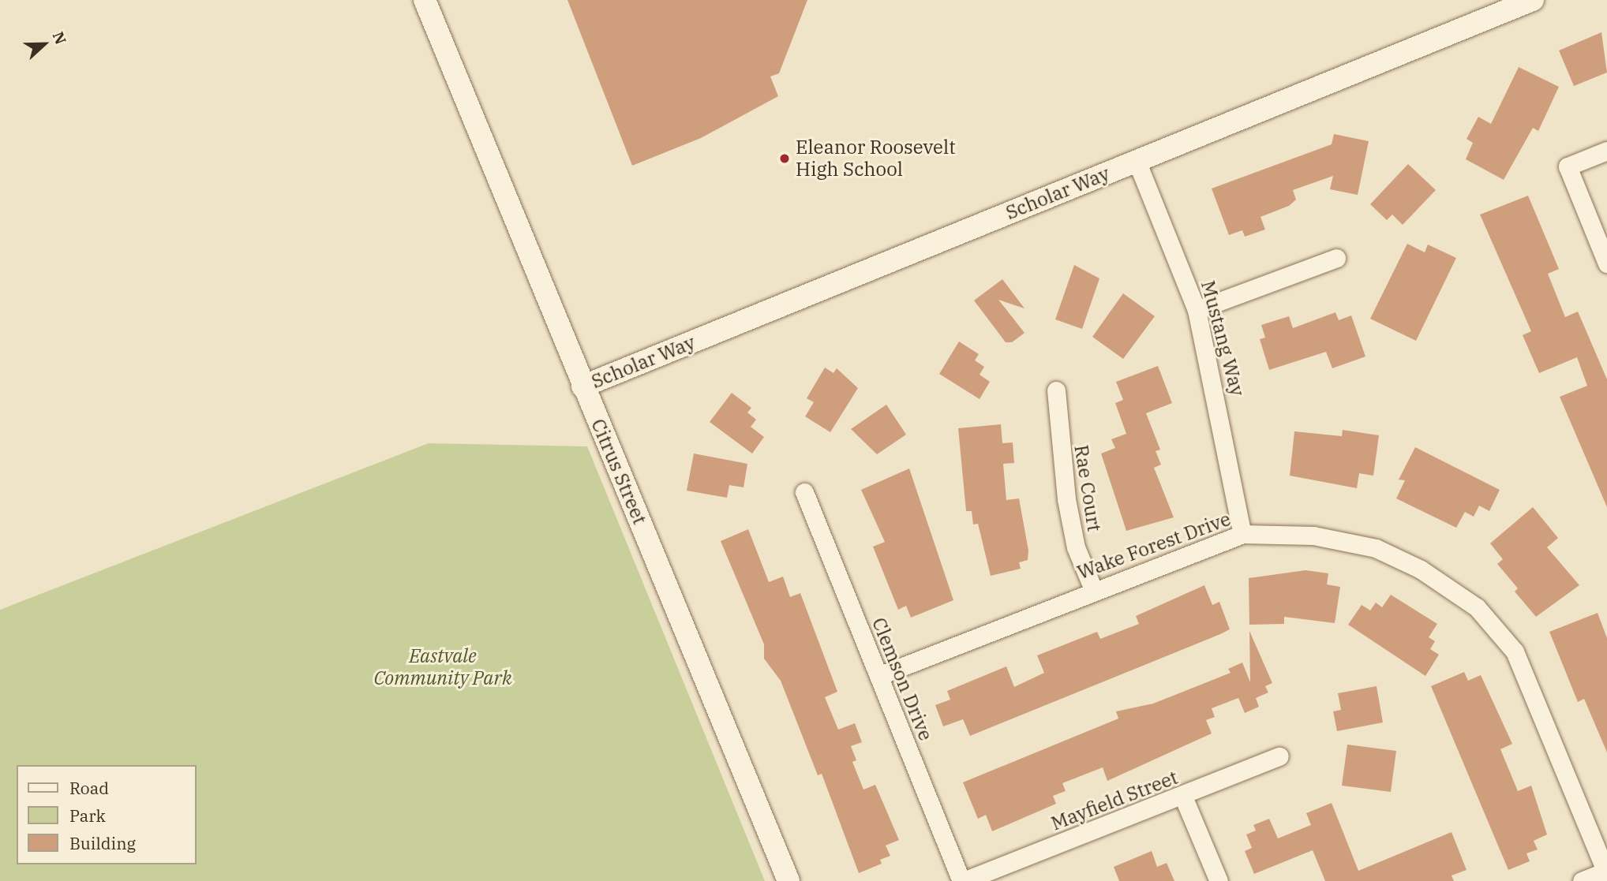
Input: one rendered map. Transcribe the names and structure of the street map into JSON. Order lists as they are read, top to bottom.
{
  "streets": {
    "street": [
      "Scholar Way",
      "Mustang Way",
      "Citrus Street",
      "Rae Court",
      "Wake Forest Drive",
      "Clemson Drive",
      "Mayfield Street"
    ]
  },
  "crossings": [
    ["Scholar Way", "Mustang Way"],
    ["Scholar Way", "Citrus Street"],
    ["Mustang Way", "Wake Forest Drive"],
    ["Rae Court", "Wake Forest Drive"],
    ["Wake Forest Drive", "Clemson Drive"],
    ["Clemson Drive", "Mayfield Street"]
  ],
  "parks": ["Eastvale Community Park"],
  "places": ["Eleanor Roosevelt High School"],
  "legend": ["Road", "Park", "Building"],
  "north": "right"
}
